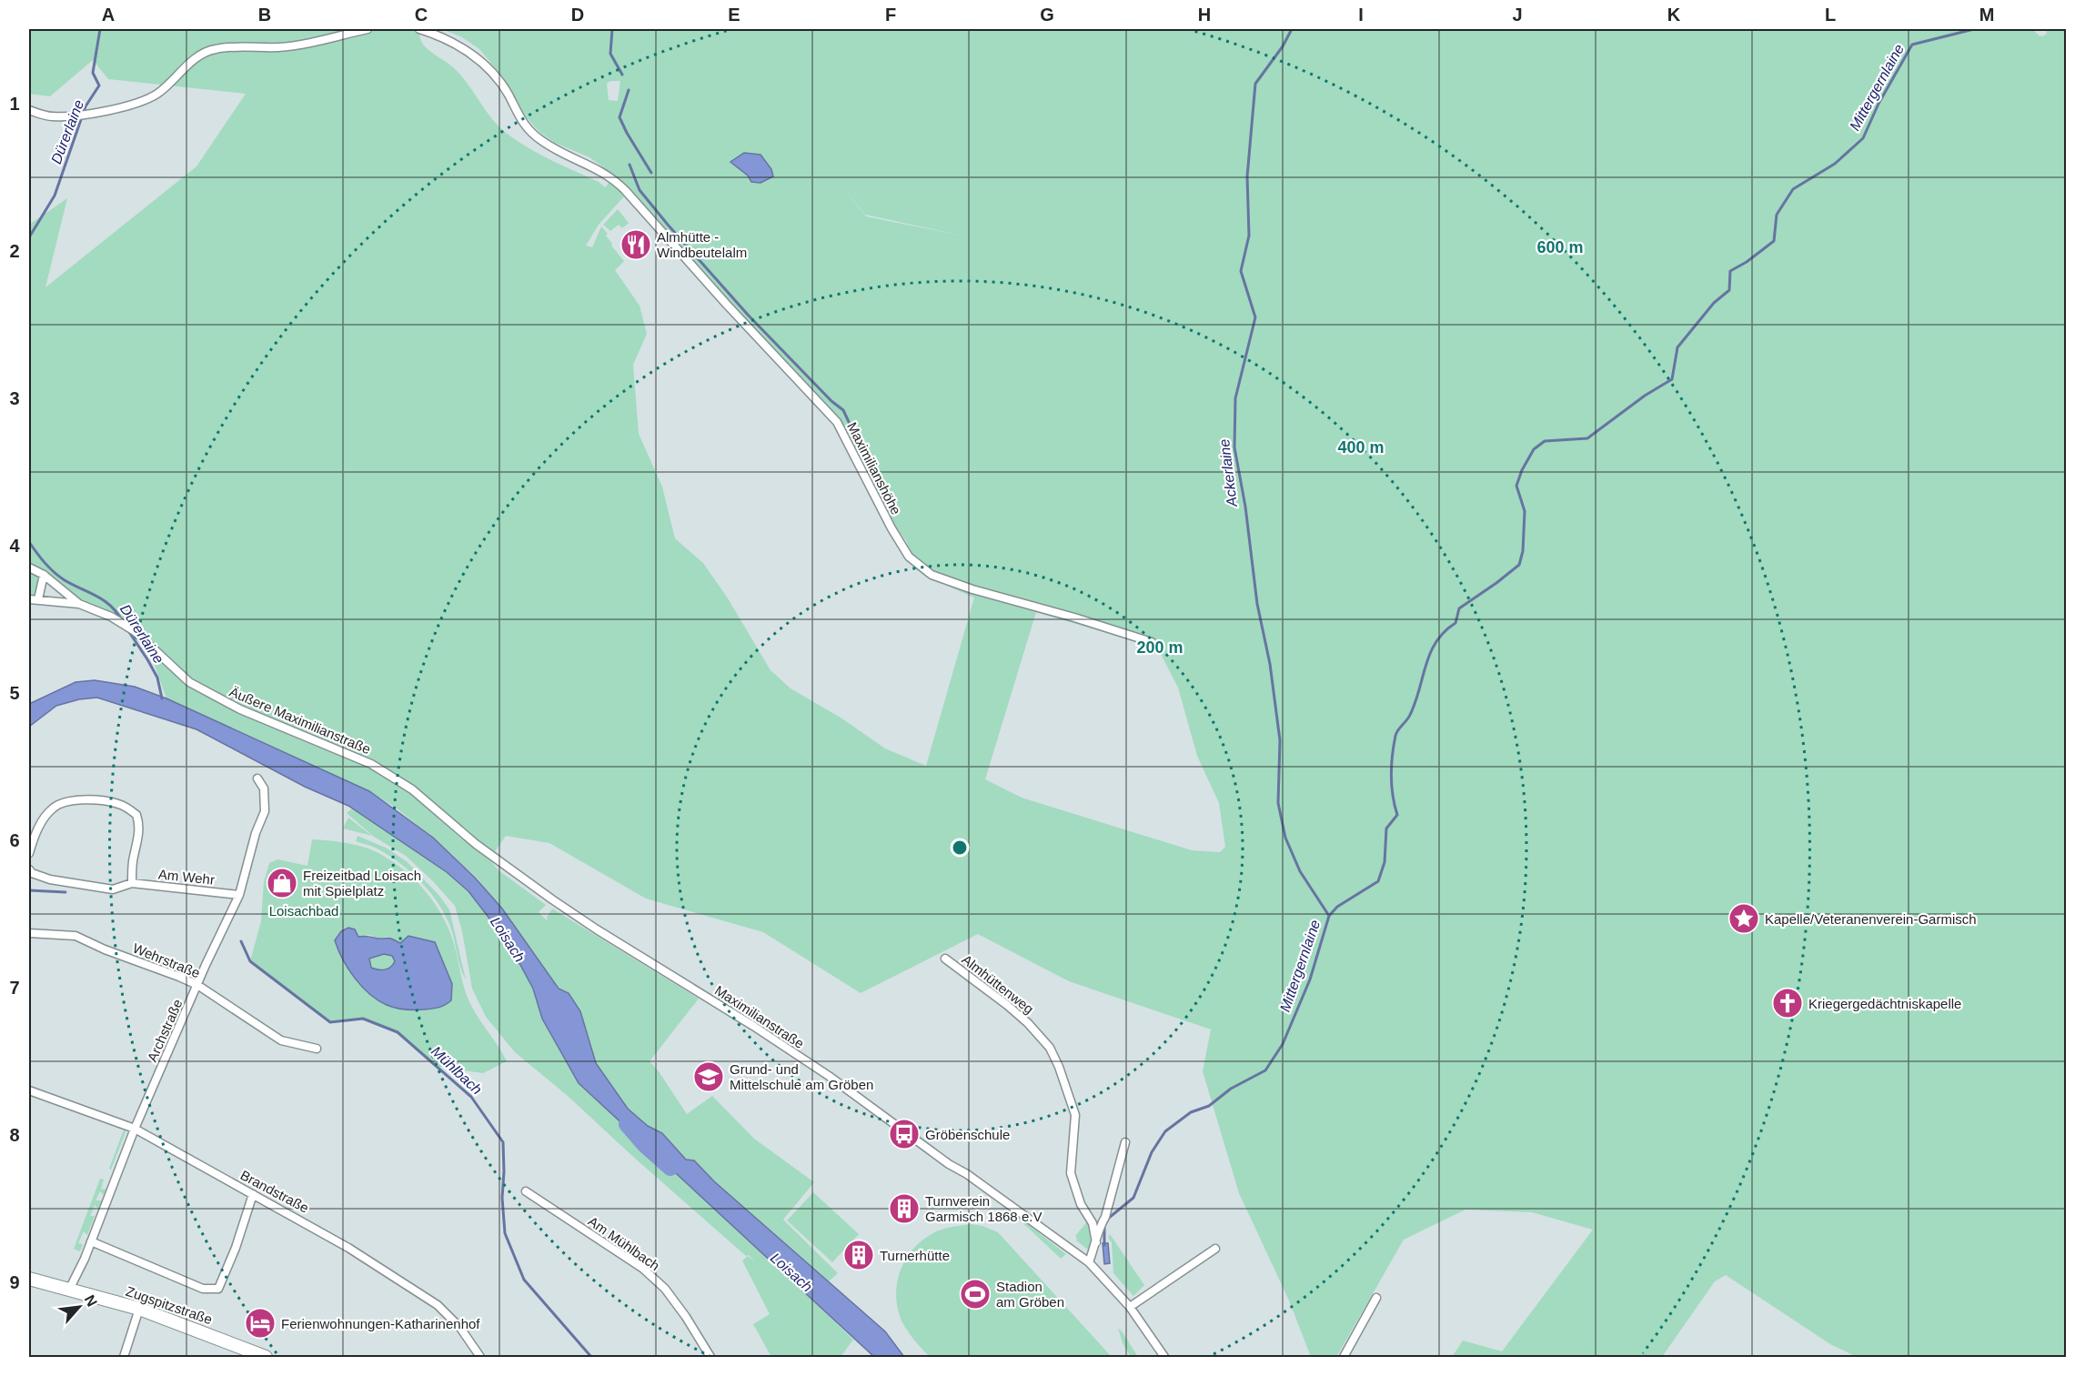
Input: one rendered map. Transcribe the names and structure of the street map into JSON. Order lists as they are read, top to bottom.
{
  "streets": {
    "main road": ["Zugspitzstraße"],
    "street": [
      "Maximilianshöhe",
      "Äußere Maximilianstraße",
      "Am Wehr",
      "Wehrstraße",
      "Almhüttenweg",
      "Maximilianstraße",
      "Archstraße",
      "Brandstraße",
      "Am Mühlbach"
    ]
  },
  "crossings": [
    ["Äußere Maximilianstraße", "Maximilianstraße"],
    ["Am Wehr", "Archstraße"],
    ["Wehrstraße", "Archstraße"],
    ["Archstraße", "Brandstraße"],
    ["Archstraße", "Zugspitzstraße"]
  ],
  "water": [
    "Mittergernlaine",
    "Dürerlaine",
    "Ackerlaine",
    "Loisach",
    "Mühlbach"
  ],
  "parks": ["Loisachbad"],
  "places": {
    "restaurant": ["Almhütte - Windbeutelalm"],
    "shop": ["Freizeitbad Loisach mit Spielplatz"],
    "place": ["Kapelle/Veteranenverein-Garmisch"],
    "church": ["Kriegergedächtniskapelle"],
    "school or university": ["Grund- und Mittelschule am Gröben"],
    "bus stop": ["Gröbenschule"],
    "building": ["Turnverein Garmisch 1868 e.V", "Turnerhütte"],
    "sports": ["Stadion am Gröben"],
    "hotel": ["Ferienwohnungen-Katharinenhof"]
  },
  "north": "top right",
  "grid": {
    "columns": [
      "A",
      "B",
      "C",
      "D",
      "E",
      "F",
      "G",
      "H",
      "I",
      "J",
      "K",
      "L",
      "M"
    ],
    "rows": [
      "1",
      "2",
      "3",
      "4",
      "5",
      "6",
      "7",
      "8",
      "9"
    ]
  },
  "rings": ["600 m", "400 m", "200 m"]
}
